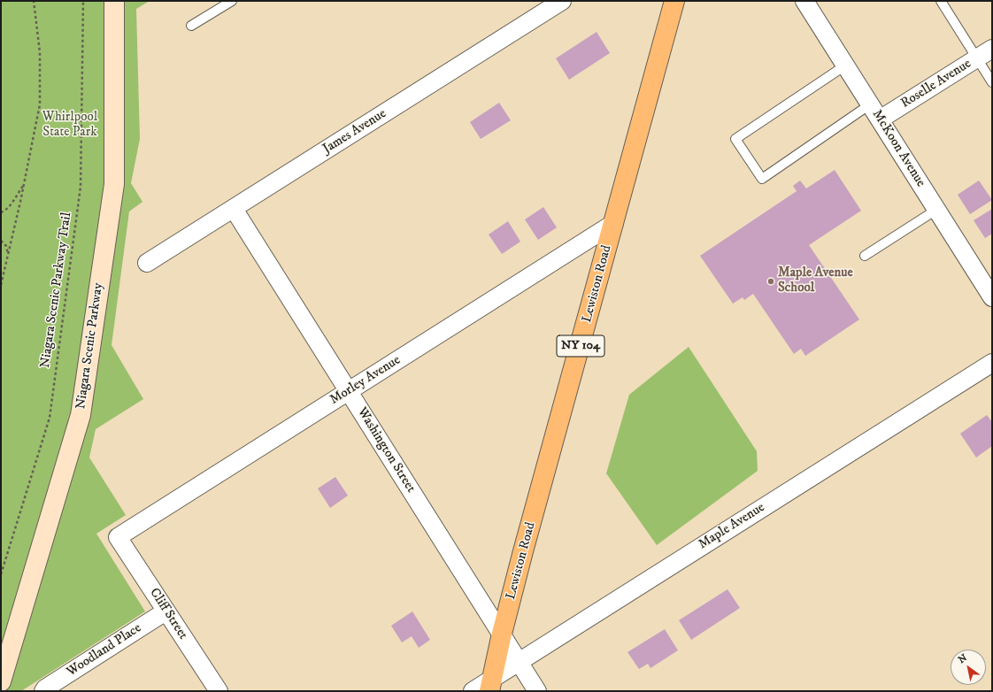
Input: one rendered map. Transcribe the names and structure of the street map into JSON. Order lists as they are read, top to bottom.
{
  "streets": {
    "main road": ["Lewiston Road", "Niagara Scenic Parkway", "NY 104"],
    "street": [
      "Roselle Avenue",
      "James Avenue",
      "McKoon Avenue",
      "Morley Avenue",
      "Washington Street",
      "Maple Avenue",
      "Cliff Street",
      "Woodland Place"
    ],
    "path": ["Niagara Scenic Parkway Trail"]
  },
  "crossings": [
    ["Roselle Avenue", "McKoon Avenue"],
    ["James Avenue", "Washington Street"],
    ["Lewiston Road", "Morley Avenue"],
    ["Lewiston Road", "Washington Street"],
    ["Lewiston Road", "Maple Avenue"],
    ["Morley Avenue", "Washington Street"],
    ["Morley Avenue", "Cliff Street"],
    ["Washington Street", "Maple Avenue"],
    ["Cliff Street", "Woodland Place"]
  ],
  "parks": ["Whirlpool State Park"],
  "places": ["Maple Avenue School"],
  "north": "top left"
}
